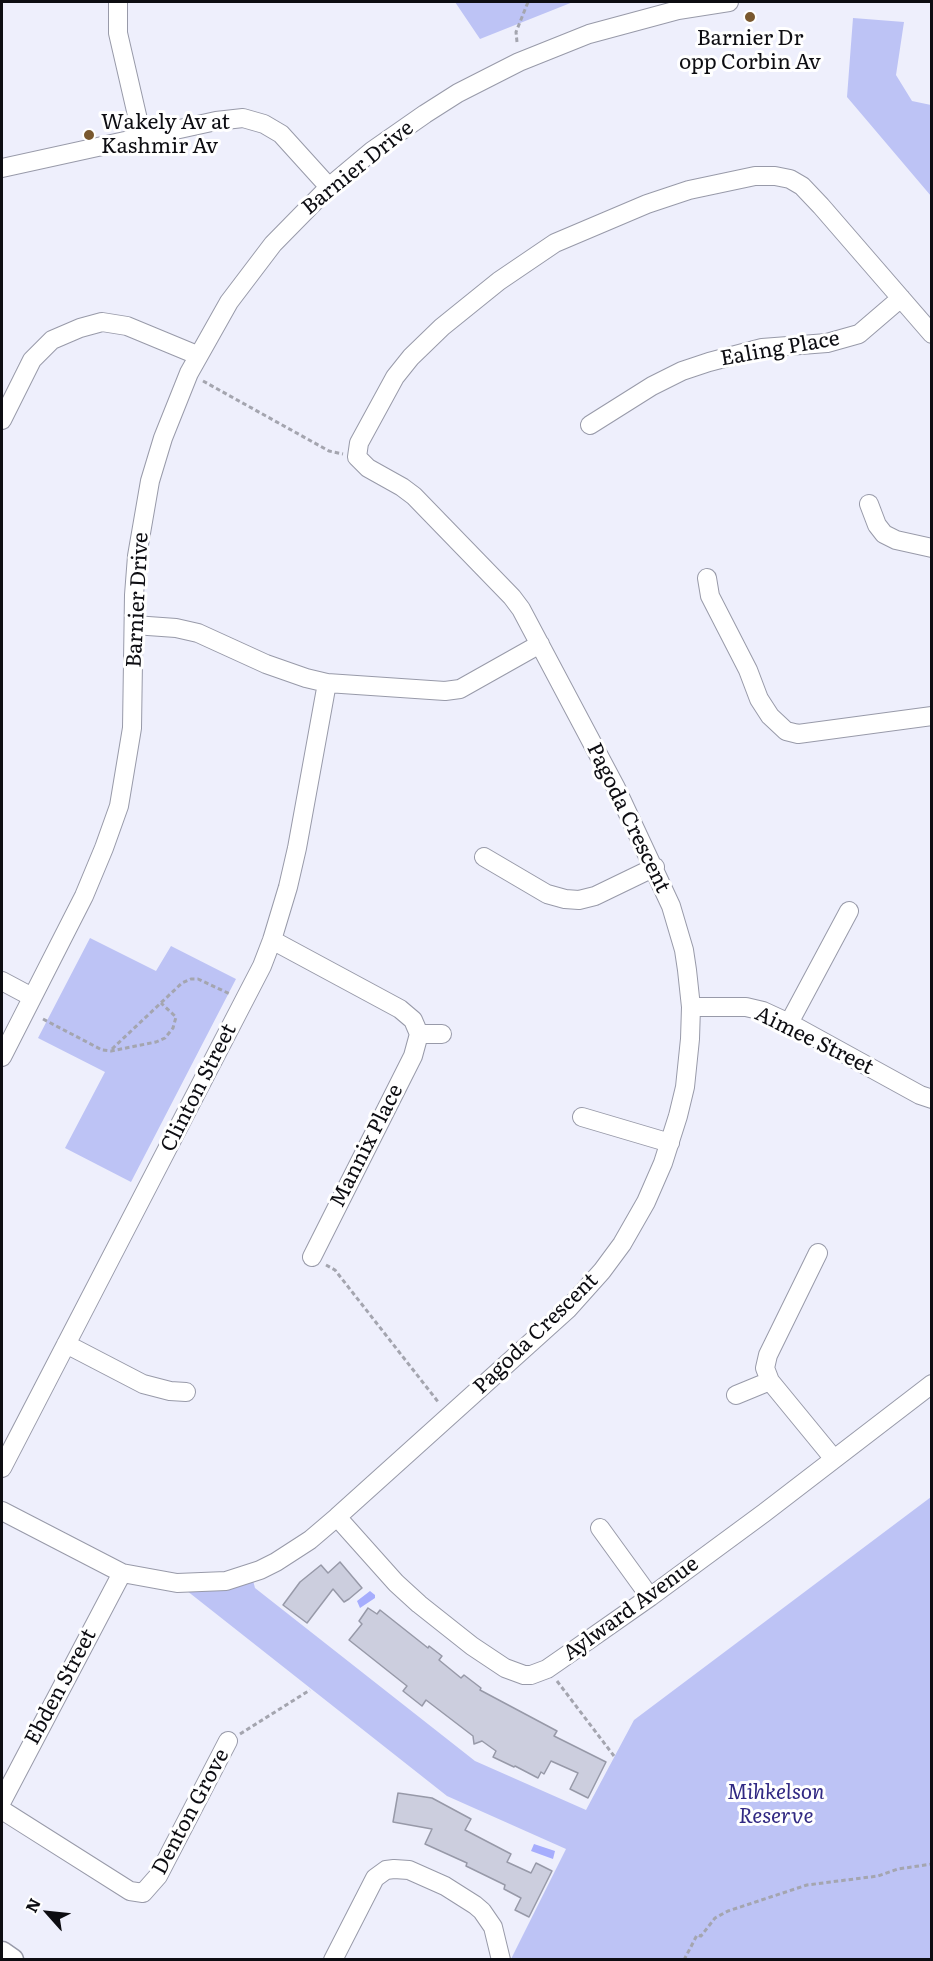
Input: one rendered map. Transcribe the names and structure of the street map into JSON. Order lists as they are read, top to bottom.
{
  "streets": {
    "street": [
      "Barnier Drive",
      "Ealing Place",
      "Pagoda Crescent",
      "Aimee Street",
      "Clinton Street",
      "Mannix Place",
      "Aylward Avenue",
      "Ebden Street",
      "Denton Grove"
    ]
  },
  "crossings": [
    ["Pagoda Crescent", "Aimee Street"],
    ["Pagoda Crescent", "Aylward Avenue"],
    ["Pagoda Crescent", "Ebden Street"]
  ],
  "parks": ["Mihkelson Reserve"],
  "places": ["Barnier Dr opp Corbin Av", "Wakely Av at Kashmir Av"],
  "north": "top left"
}
